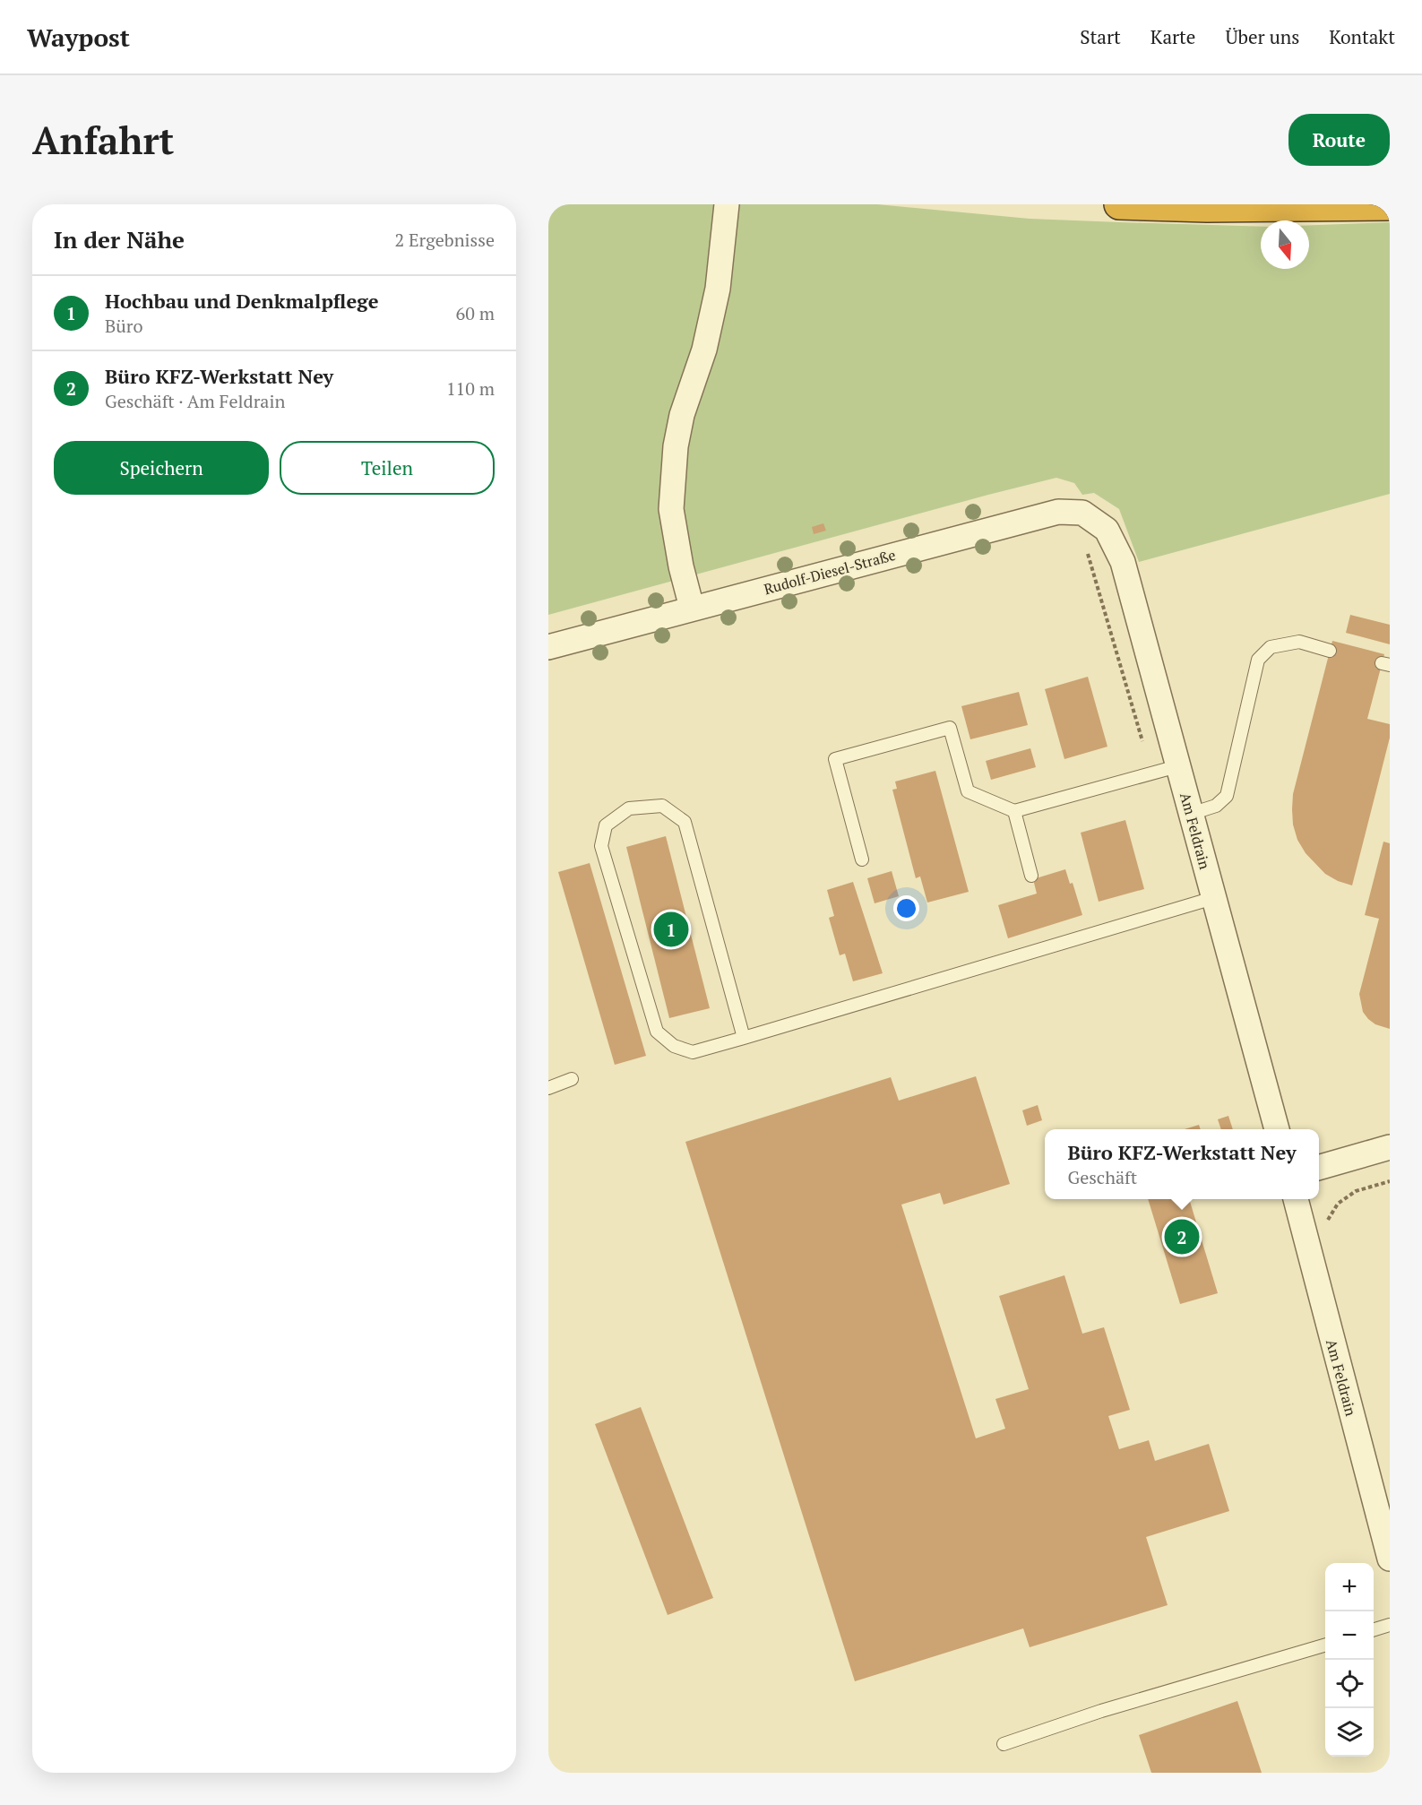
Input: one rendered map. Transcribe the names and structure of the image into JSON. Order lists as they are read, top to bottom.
{
  "streets": {
    "street": ["Rudolf-Diesel-Straße", "Am Feldrain"]
  },
  "crossings": [
    ["Rudolf-Diesel-Straße", "Am Feldrain"]
  ],
  "north": "bottom",
  "page": {
    "header": "Waypost",
    "nav": [
      "Start",
      "Karte",
      "Über uns",
      "Kontakt"
    ],
    "buttons": [
      "Route",
      ["Speichern", "Teilen"]
    ],
    "title": "Anfahrt",
    "heading": ["In der Nähe", "2 Ergebnisse"],
    "list": [
      {
        "mark": "1",
        "name": "Hochbau und Denkmalpflege",
        "note": "Büro",
        "value": "60 m"
      },
      {
        "mark": "2",
        "name": "Büro KFZ-Werkstatt Ney",
        "note": "Geschäft · Am Feldrain",
        "value": "110 m"
      }
    ],
    "pins": ["1", "2"],
    "popup": ["Büro KFZ-Werkstatt Ney", "Geschäft"],
    "map_buttons": ["+", "−"]
  }
}
